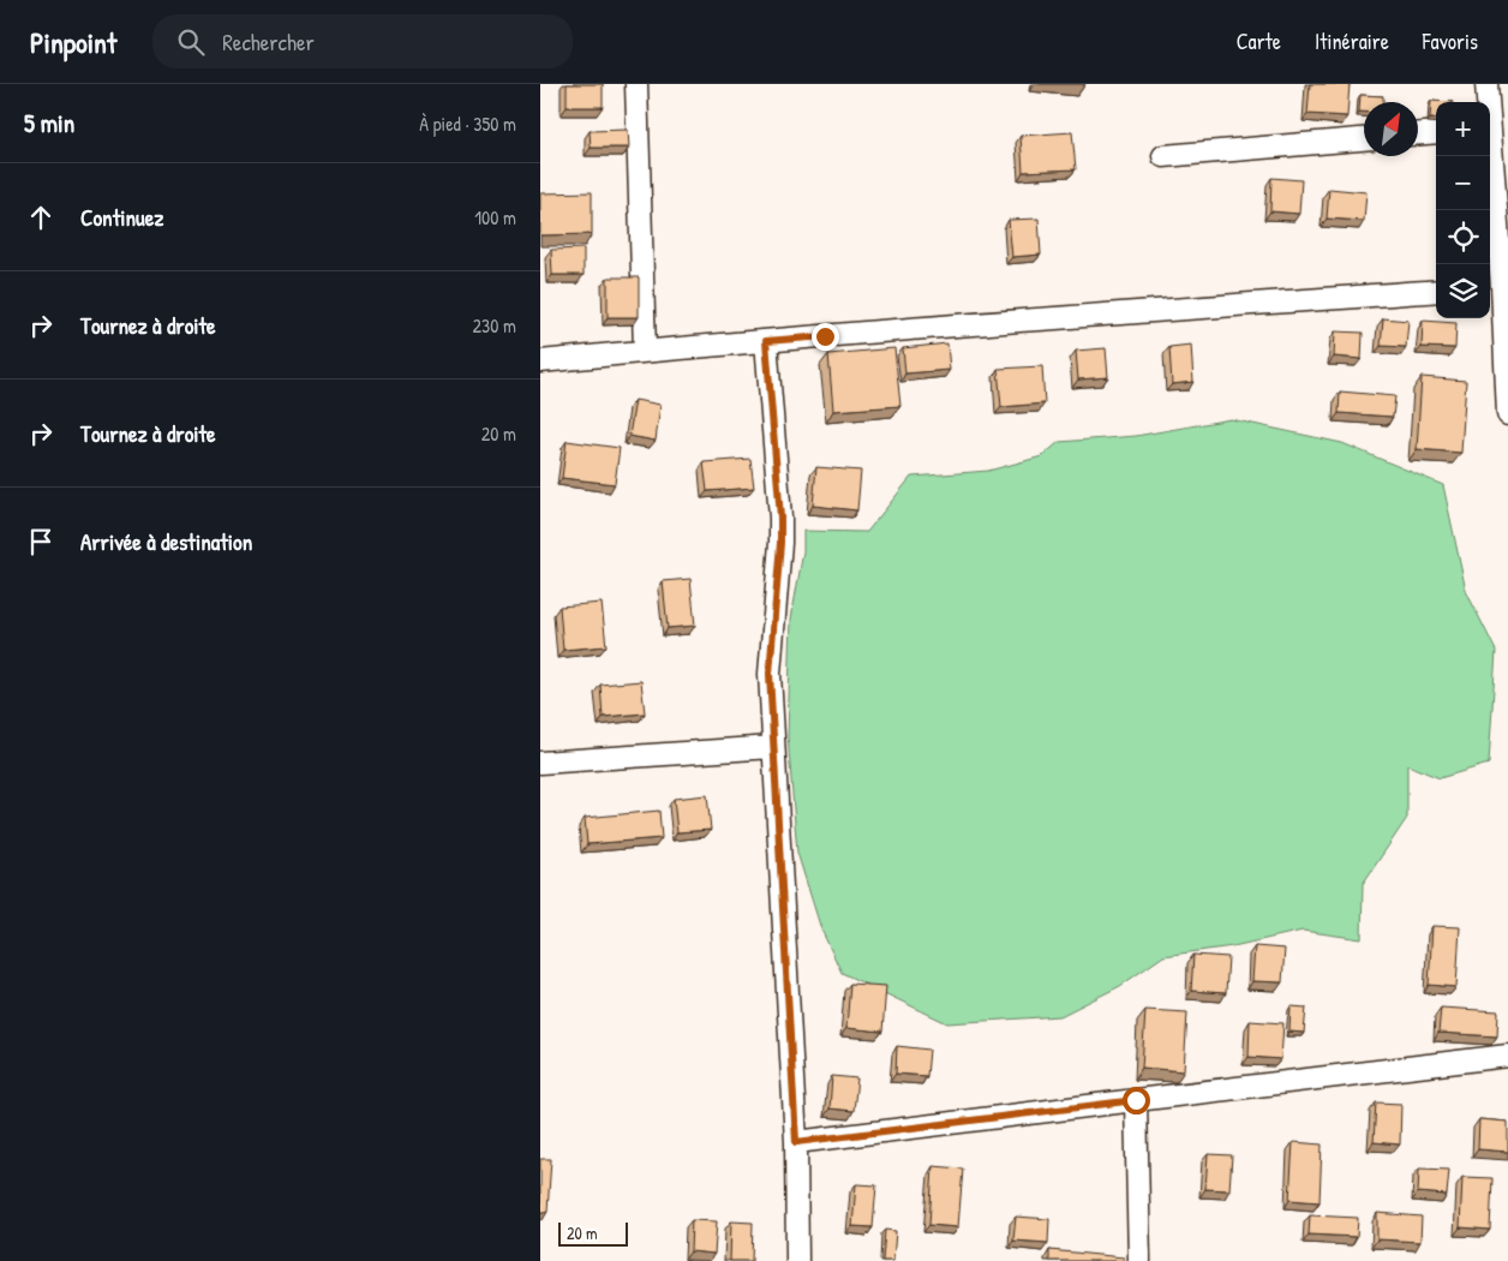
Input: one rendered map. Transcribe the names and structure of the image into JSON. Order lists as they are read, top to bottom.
{
  "scale_bar": "20 m",
  "north": "top right",
  "page": {
    "header": "Pinpoint",
    "search": "Rechercher",
    "nav": ["Carte", "Itinéraire", "Favoris"],
    "heading": ["5 min", "À pied · 350 m"],
    "map_buttons": ["+", "−"],
    "list": [
      ["Continuez", "100 m"],
      ["Tournez à droite", "230 m"],
      ["Tournez à droite", "20 m"],
      "Arrivée à destination"
    ],
    "scale": "20 m"
  }
}
